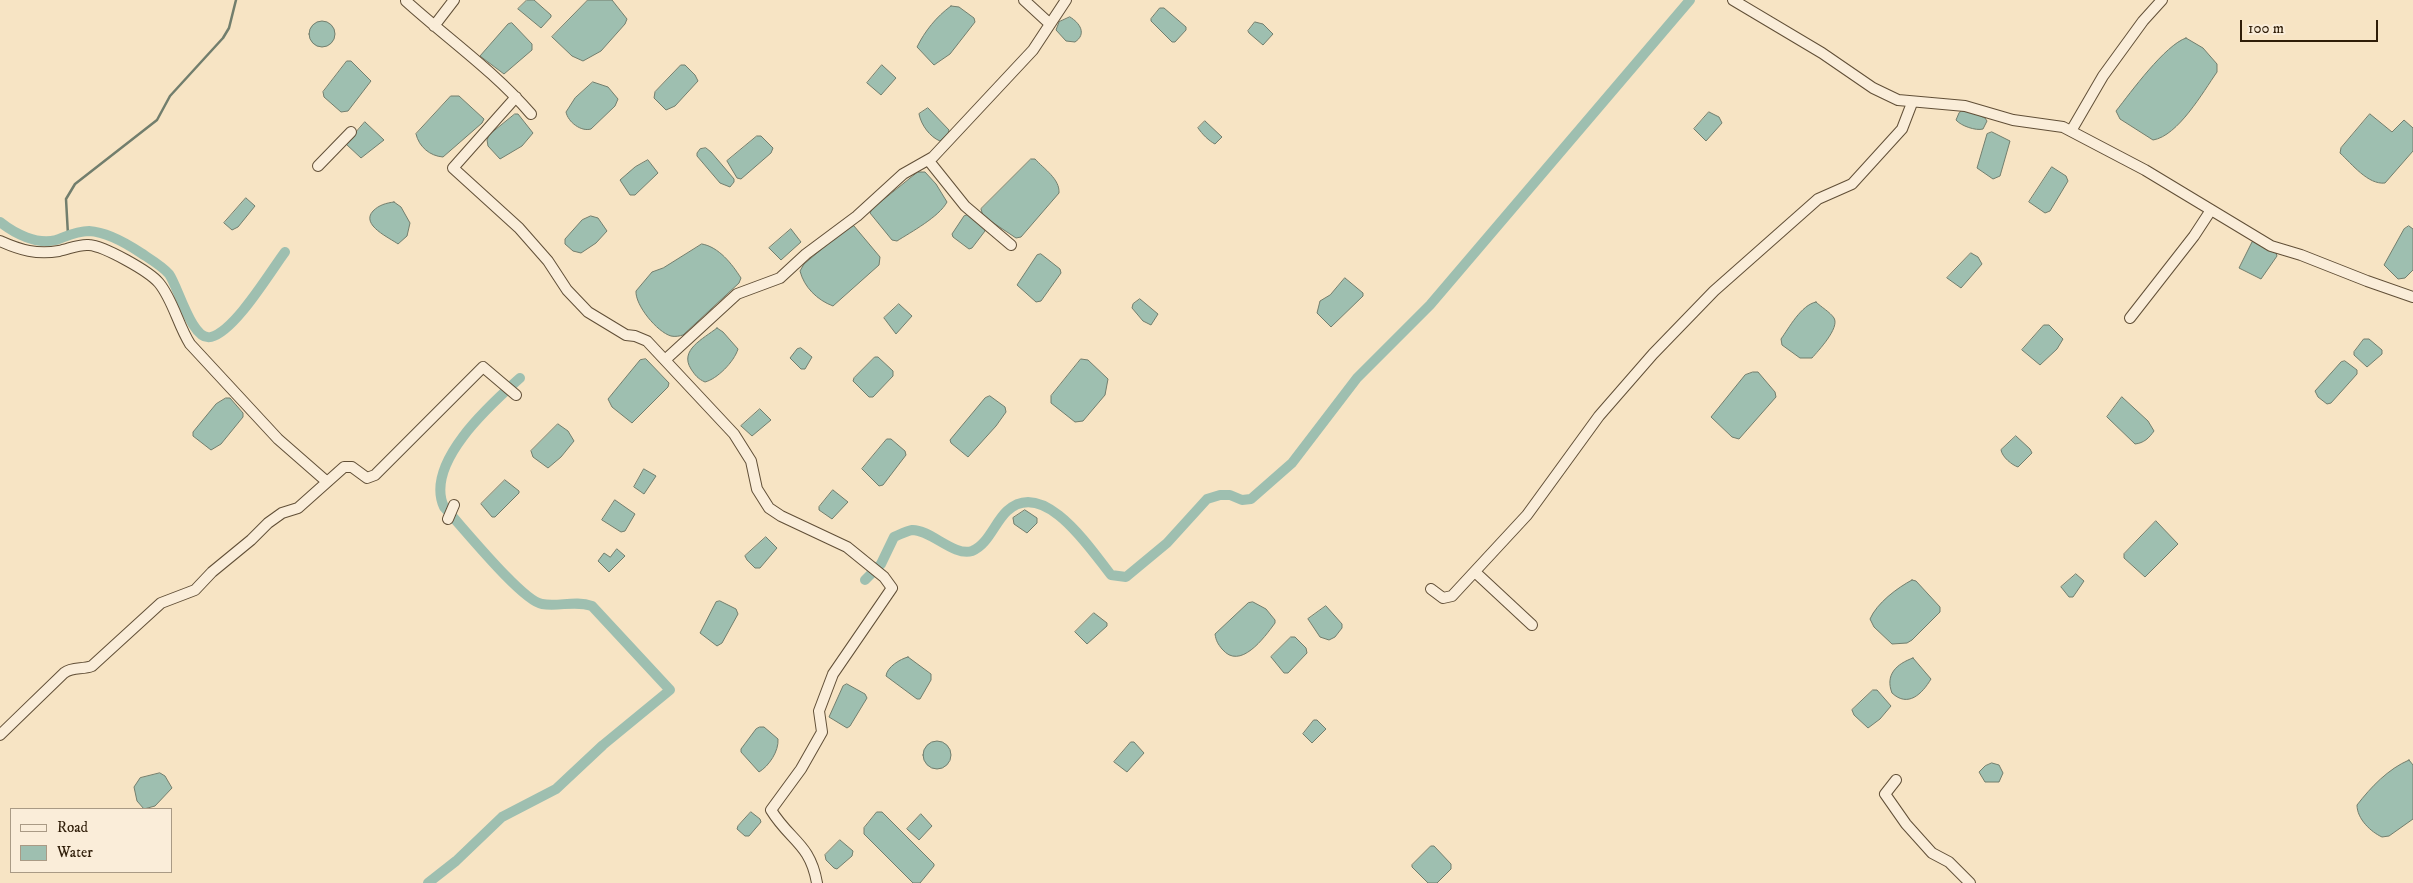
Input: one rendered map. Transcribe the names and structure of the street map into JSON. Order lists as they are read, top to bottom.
{
  "legend": ["Road", "Water"],
  "scale_bar": "100 m"
}
